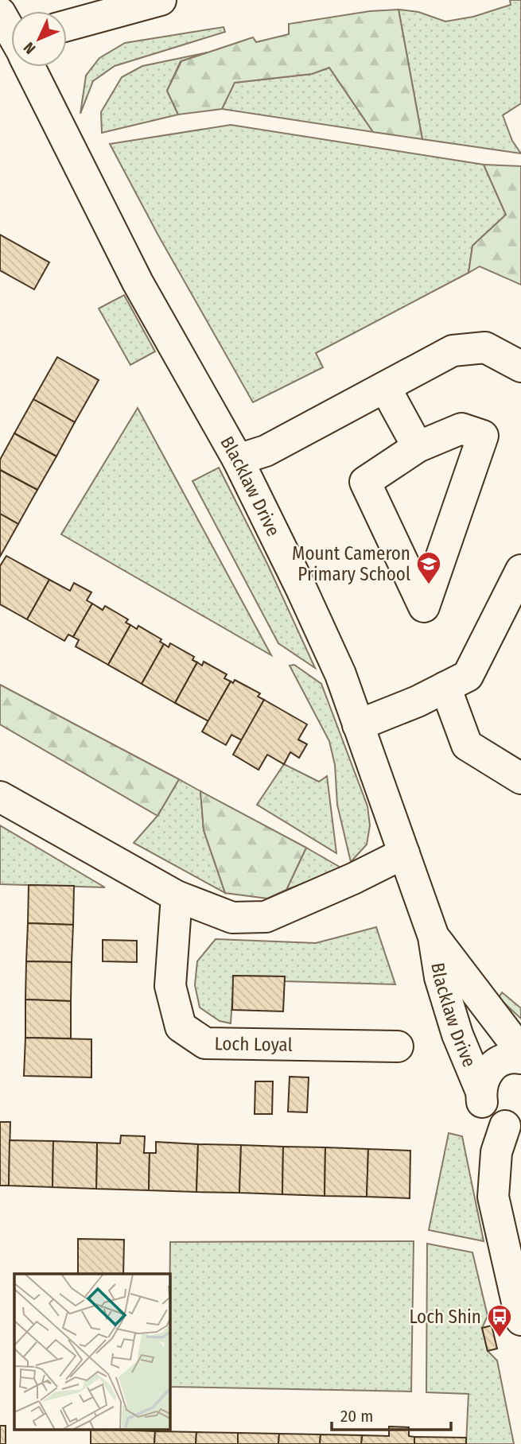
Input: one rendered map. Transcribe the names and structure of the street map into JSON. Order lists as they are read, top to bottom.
{
  "streets": {
    "street": ["Blacklaw Drive", "Loch Loyal"]
  },
  "places": {
    "school or university": ["Mount Cameron Primary School"],
    "bus stop": ["Loch Shin"]
  },
  "scale_bar": "20 m",
  "north": "bottom left"
}
